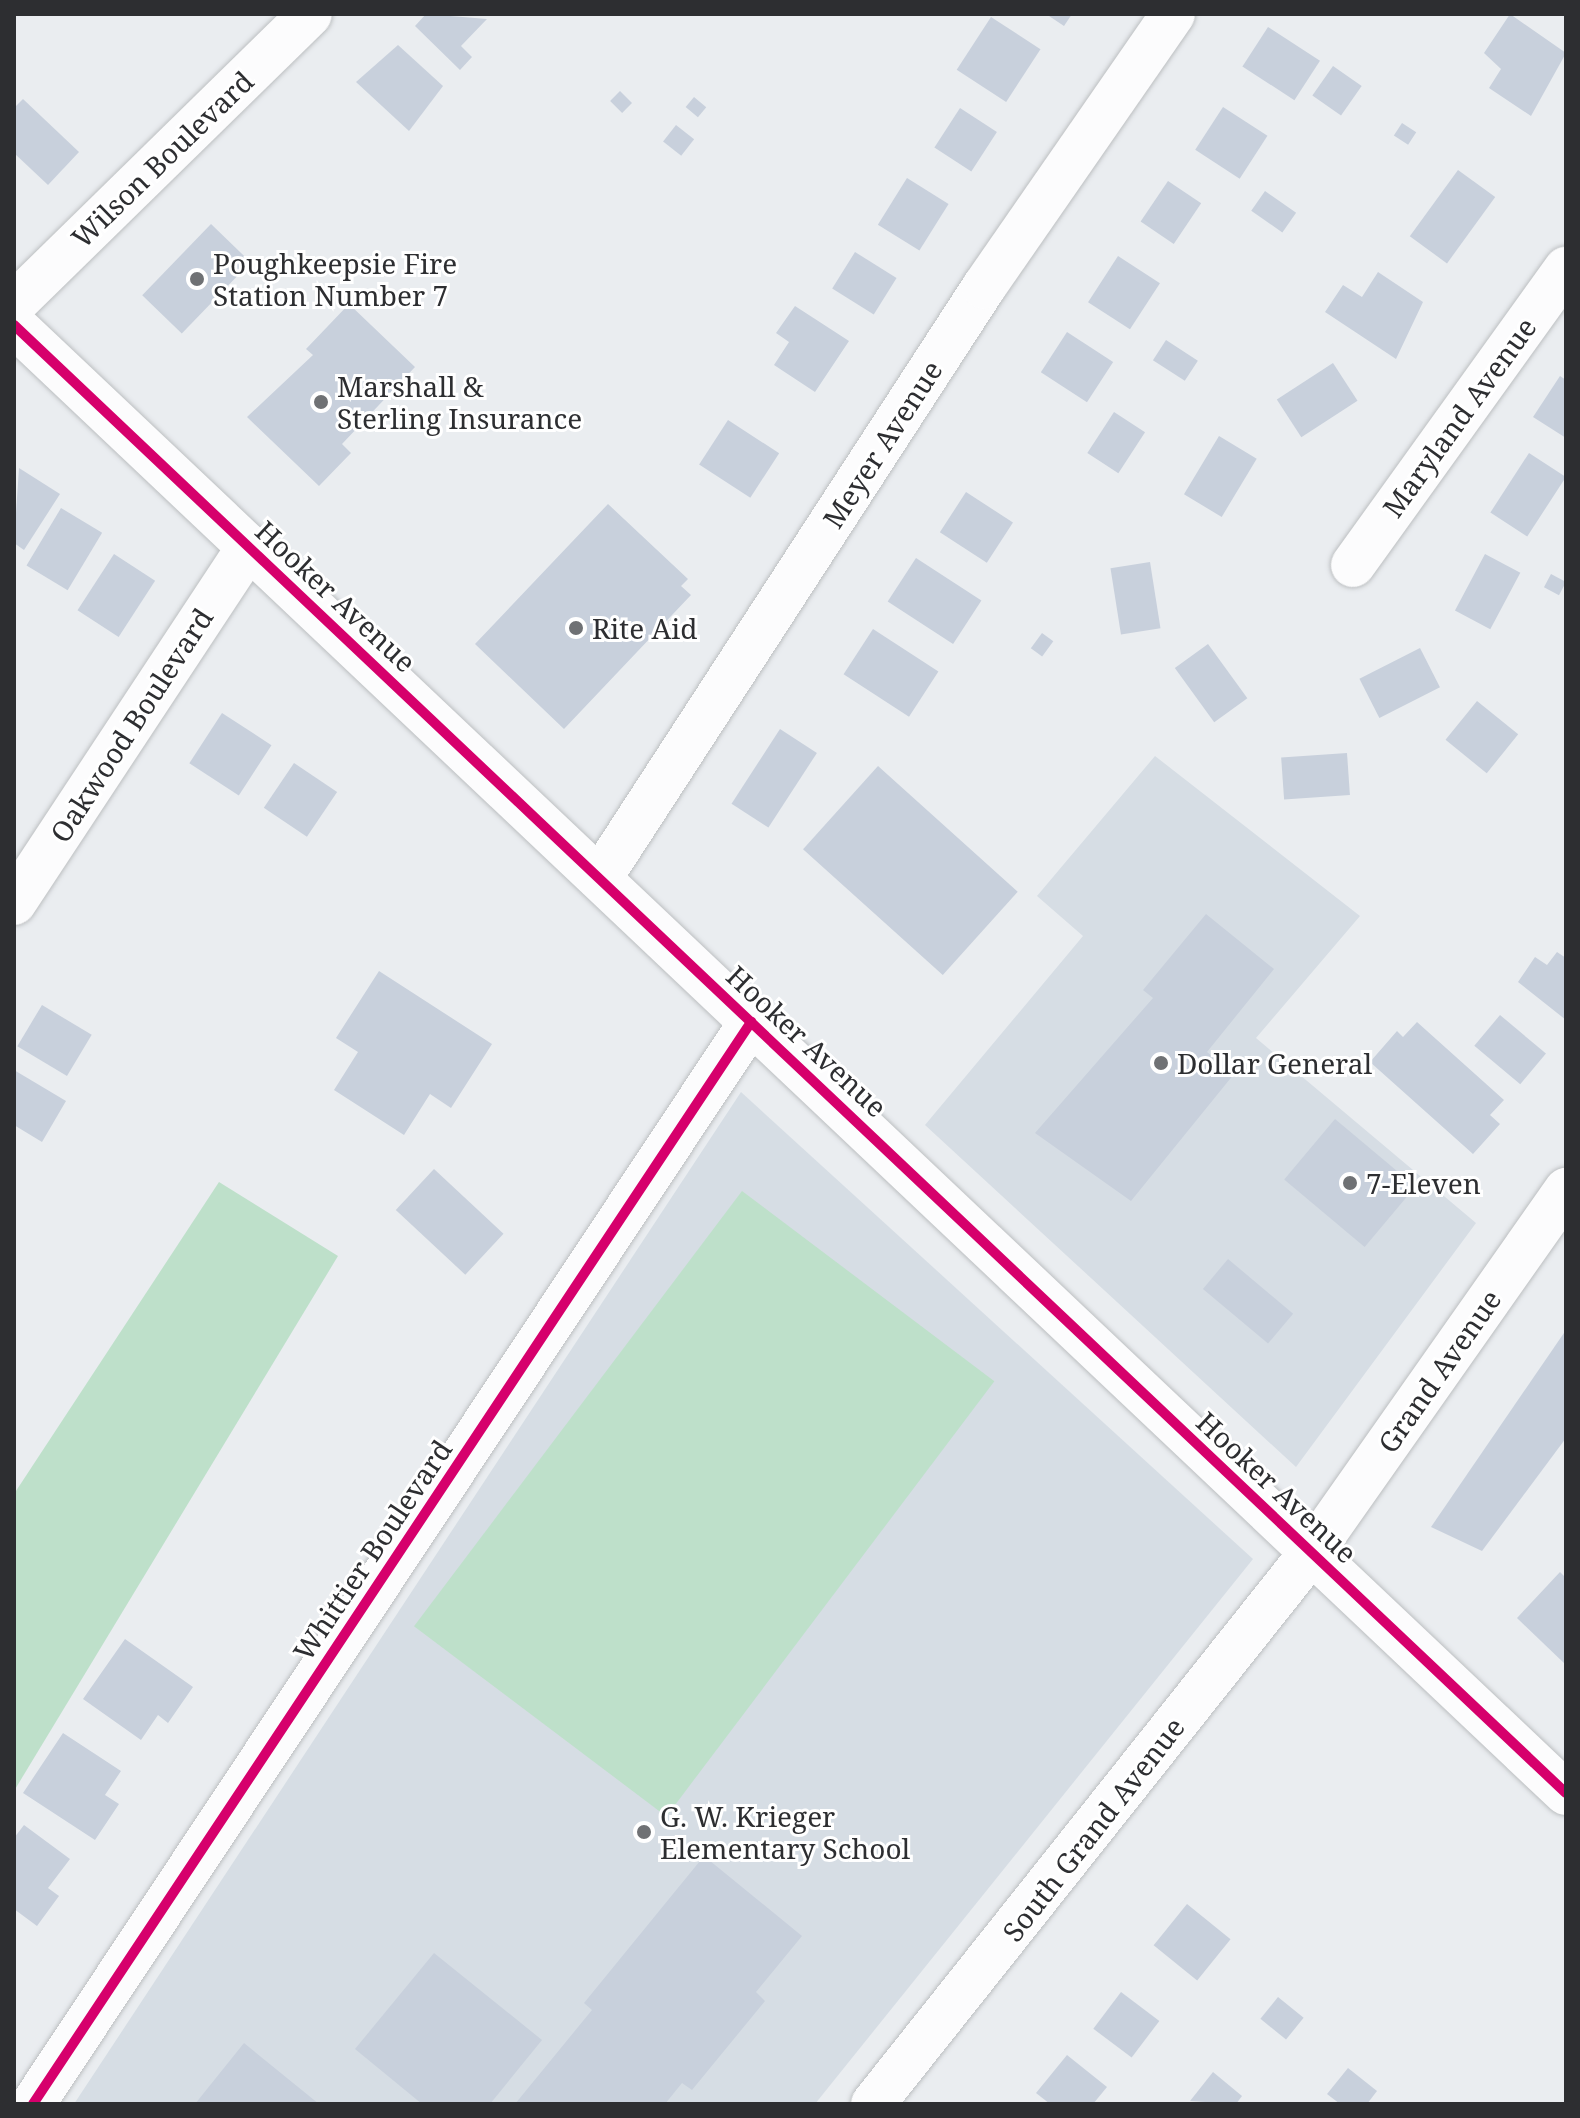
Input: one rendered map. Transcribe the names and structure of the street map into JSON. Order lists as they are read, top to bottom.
{
  "streets": {
    "street": [
      "Wilson Boulevard",
      "Maryland Avenue",
      "Meyer Avenue",
      "Hooker Avenue",
      "Oakwood Boulevard",
      "Grand Avenue",
      "Whittier Boulevard",
      "South Grand Avenue"
    ]
  },
  "crossings": [
    ["Meyer Avenue", "Hooker Avenue"],
    ["Hooker Avenue", "Oakwood Boulevard"],
    ["Hooker Avenue", "Grand Avenue"],
    ["Hooker Avenue", "Whittier Boulevard"],
    ["Hooker Avenue", "South Grand Avenue"],
    ["Grand Avenue", "South Grand Avenue"]
  ],
  "places": [
    "Poughkeepsie Fire Station Number 7",
    "Marshall & Sterling Insurance",
    "Rite Aid",
    "Dollar General",
    "7-Eleven",
    "G. W. Krieger Elementary School"
  ]
}
